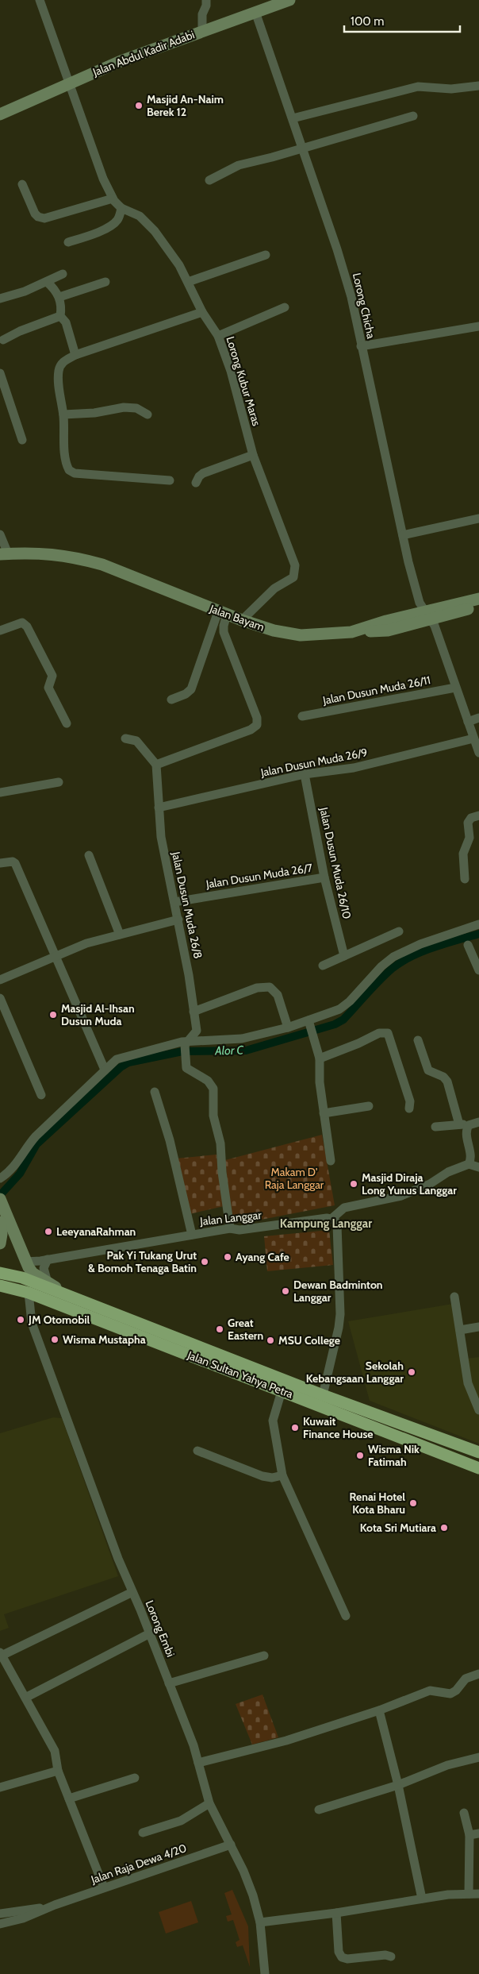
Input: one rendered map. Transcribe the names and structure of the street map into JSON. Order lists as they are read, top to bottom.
{
  "streets": {
    "highway": ["Jalan Sultan Yahya Petra"],
    "main road": ["Jalan Abdul Kadir Adabi", "Jalan Bayam"],
    "street": [
      "Lorong Chicha",
      "Lorong Kubur Maras",
      "Jalan Dusun Muda 26/11",
      "Jalan Dusun Muda 26/9",
      "Jalan Dusun Muda 26/10",
      "Jalan Dusun Muda 26/7",
      "Jalan Dusun Muda 26/8",
      "Jalan Langgar",
      "Lorong Embi",
      "Jalan Raja Dewa 4/20"
    ]
  },
  "crossings": [
    ["Jalan Abdul Kadir Adabi", "Lorong Chicha"],
    ["Jalan Abdul Kadir Adabi", "Lorong Kubur Maras"],
    ["Lorong Chicha", "Jalan Bayam"],
    ["Lorong Chicha", "Jalan Dusun Muda 26/11"],
    ["Lorong Chicha", "Jalan Dusun Muda 26/9"],
    ["Lorong Kubur Maras", "Jalan Bayam"],
    ["Jalan Dusun Muda 26/9", "Jalan Dusun Muda 26/10"],
    ["Jalan Dusun Muda 26/9", "Jalan Dusun Muda 26/8"],
    ["Jalan Dusun Muda 26/10", "Jalan Dusun Muda 26/7"],
    ["Jalan Dusun Muda 26/7", "Jalan Dusun Muda 26/8"],
    ["Jalan Sultan Yahya Petra", "Lorong Embi"],
    ["Lorong Embi", "Jalan Raja Dewa 4/20"]
  ],
  "districts": ["Kampung Langgar"],
  "water": ["Alor C"],
  "parks": ["Makam D' Raja Langgar"],
  "places": [
    "Masjid An-Naim Berek 12",
    "Masjid Al-Ihsan Dusun Muda",
    "Masjid Diraja Long Yunus Langgar",
    "LeeyanaRahman",
    "Ayang Cafe",
    "Pak Yi Tukang Urut & Bomoh Tenaga Batin",
    "Dewan Badminton Langgar",
    "JM Otomobil",
    "Great Eastern",
    "Wisma Mustapha",
    "MSU College",
    "Sekolah Kebangsaan Langgar",
    "Kuwait Finance House",
    "Wisma Nik Fatimah",
    "Renai Hotel Kota Bharu",
    "Kota Sri Mutiara"
  ],
  "scale_bar": "100 m"
}
